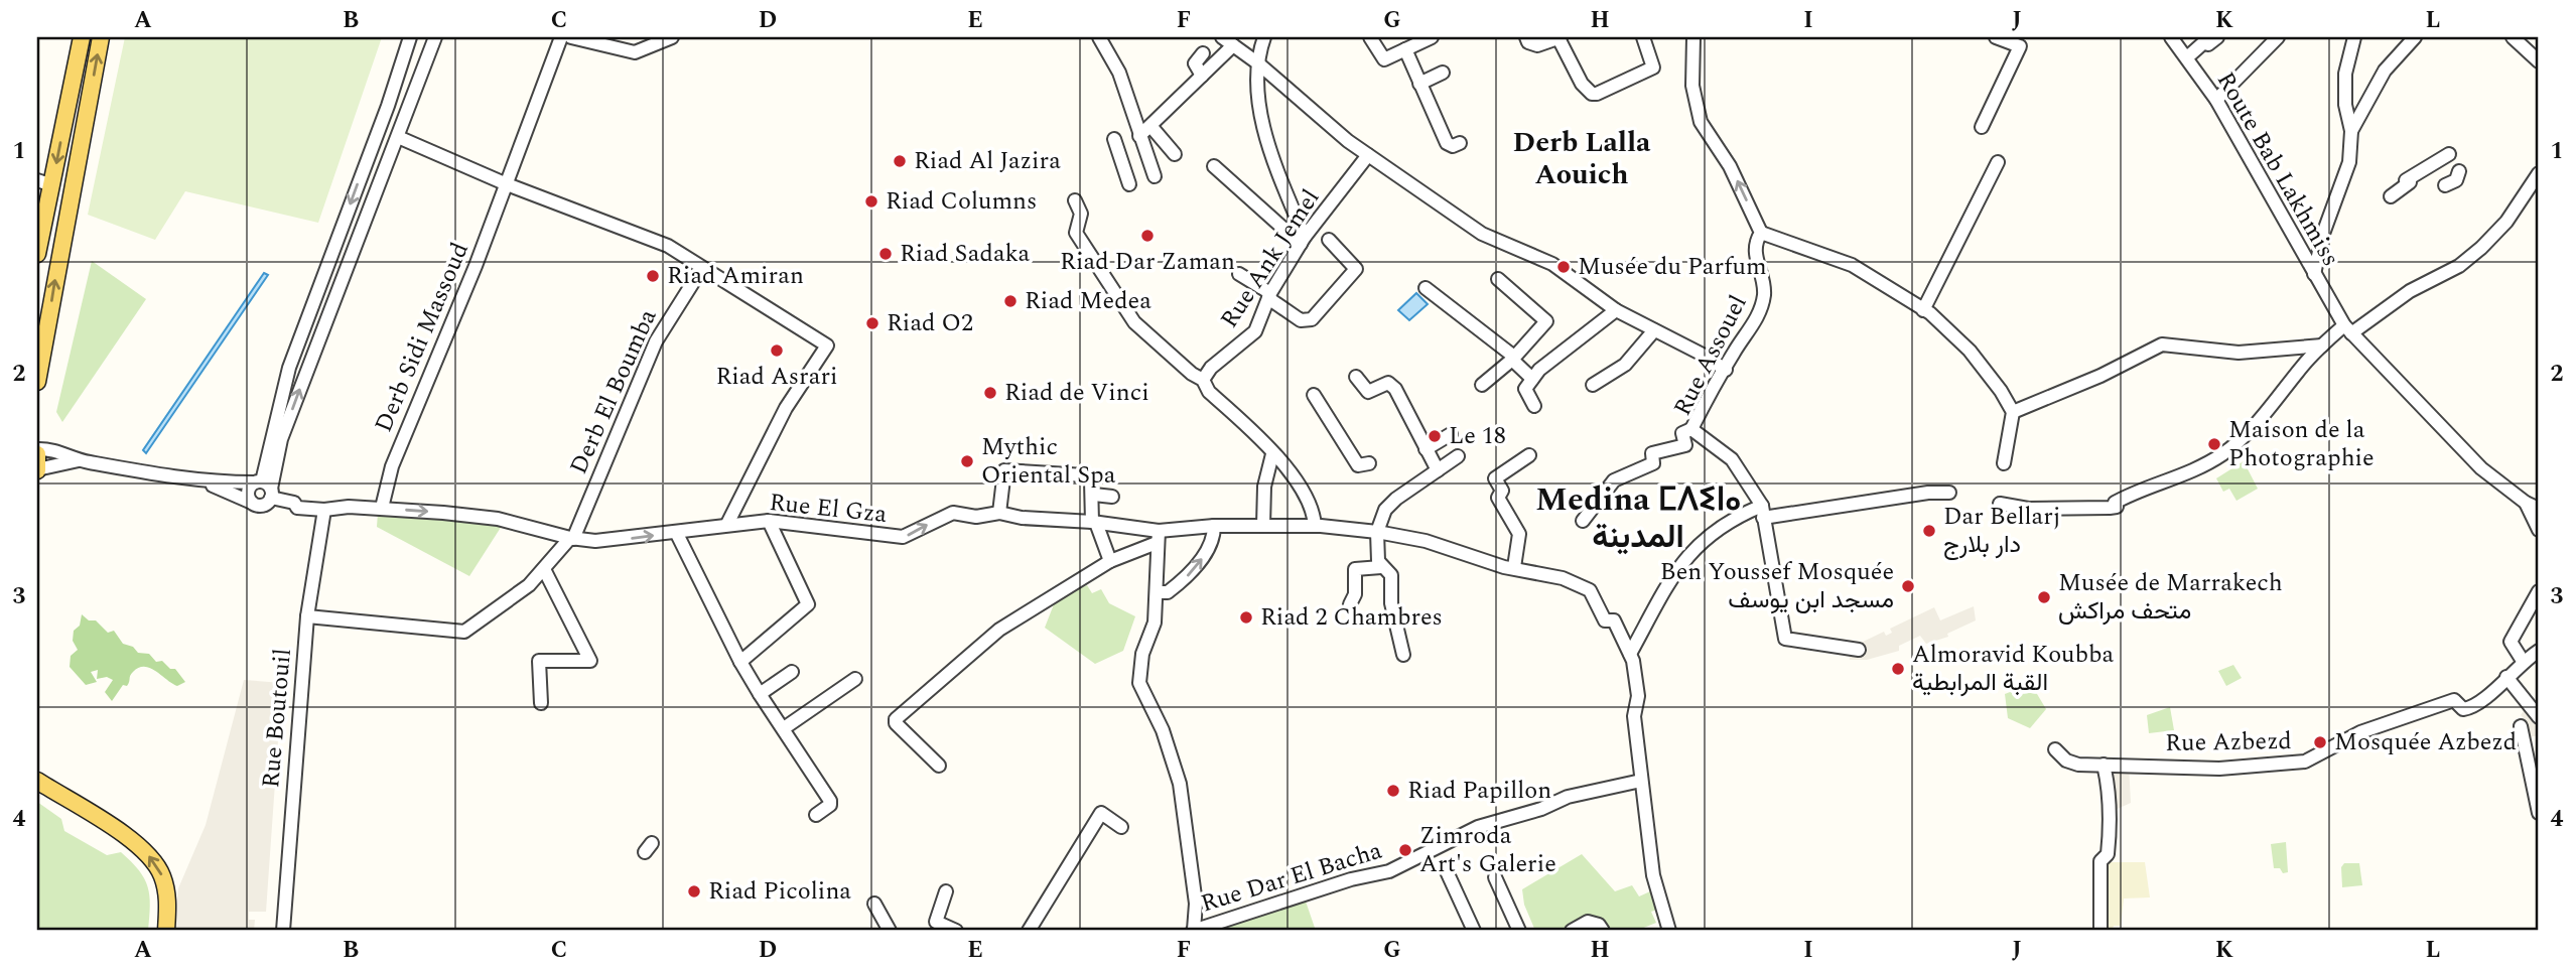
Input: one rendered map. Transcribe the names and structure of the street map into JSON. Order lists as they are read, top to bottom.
{
  "streets": {
    "street": [
      "Route Bab Lakhmiss",
      "Rue Ank Jemel",
      "Derb Sidi Massoud",
      "Rue Assouel",
      "Derb El Boumba",
      "Rue El Gza",
      "Rue Boutouil",
      "Rue Azbezd",
      "Rue Dar El Bacha"
    ]
  },
  "crossings": [
    ["Derb Sidi Massoud", "Rue El Gza"],
    ["Derb El Boumba", "Rue El Gza"],
    ["Rue El Gza", "Rue Boutouil"]
  ],
  "one_way": ["Rue El Gza"],
  "districts": ["Derb Lalla Aouich", "Medina ⵎⴷⵉⵏⴰ المدينة"],
  "places": [
    "Riad Al Jazira",
    "Riad Columns",
    "Riad Dar Zaman",
    "Riad Sadaka",
    "Musée du Parfum",
    "Riad Amiran",
    "Riad Medea",
    "Riad O2",
    "Riad Asrari",
    "Riad de Vinci",
    "Le 18",
    "Maison de la Photographie",
    "Mythic Oriental Spa",
    "Dar Bellarj دار بلارج",
    "Ben Youssef Mosquée مسجد ابن يوسف",
    "Musée de Marrakech متحف مراكش",
    "Riad 2 Chambres",
    "Almoravid Koubba القبة المرابطية",
    "Mosquée Azbezd",
    "Riad Papillon",
    "Zimroda Art's Galerie",
    "Riad Picolina"
  ],
  "grid": {
    "columns": [
      "A",
      "B",
      "C",
      "D",
      "E",
      "F",
      "G",
      "H",
      "I",
      "J",
      "K",
      "L"
    ],
    "rows": [
      "1",
      "2",
      "3",
      "4"
    ]
  }
}
